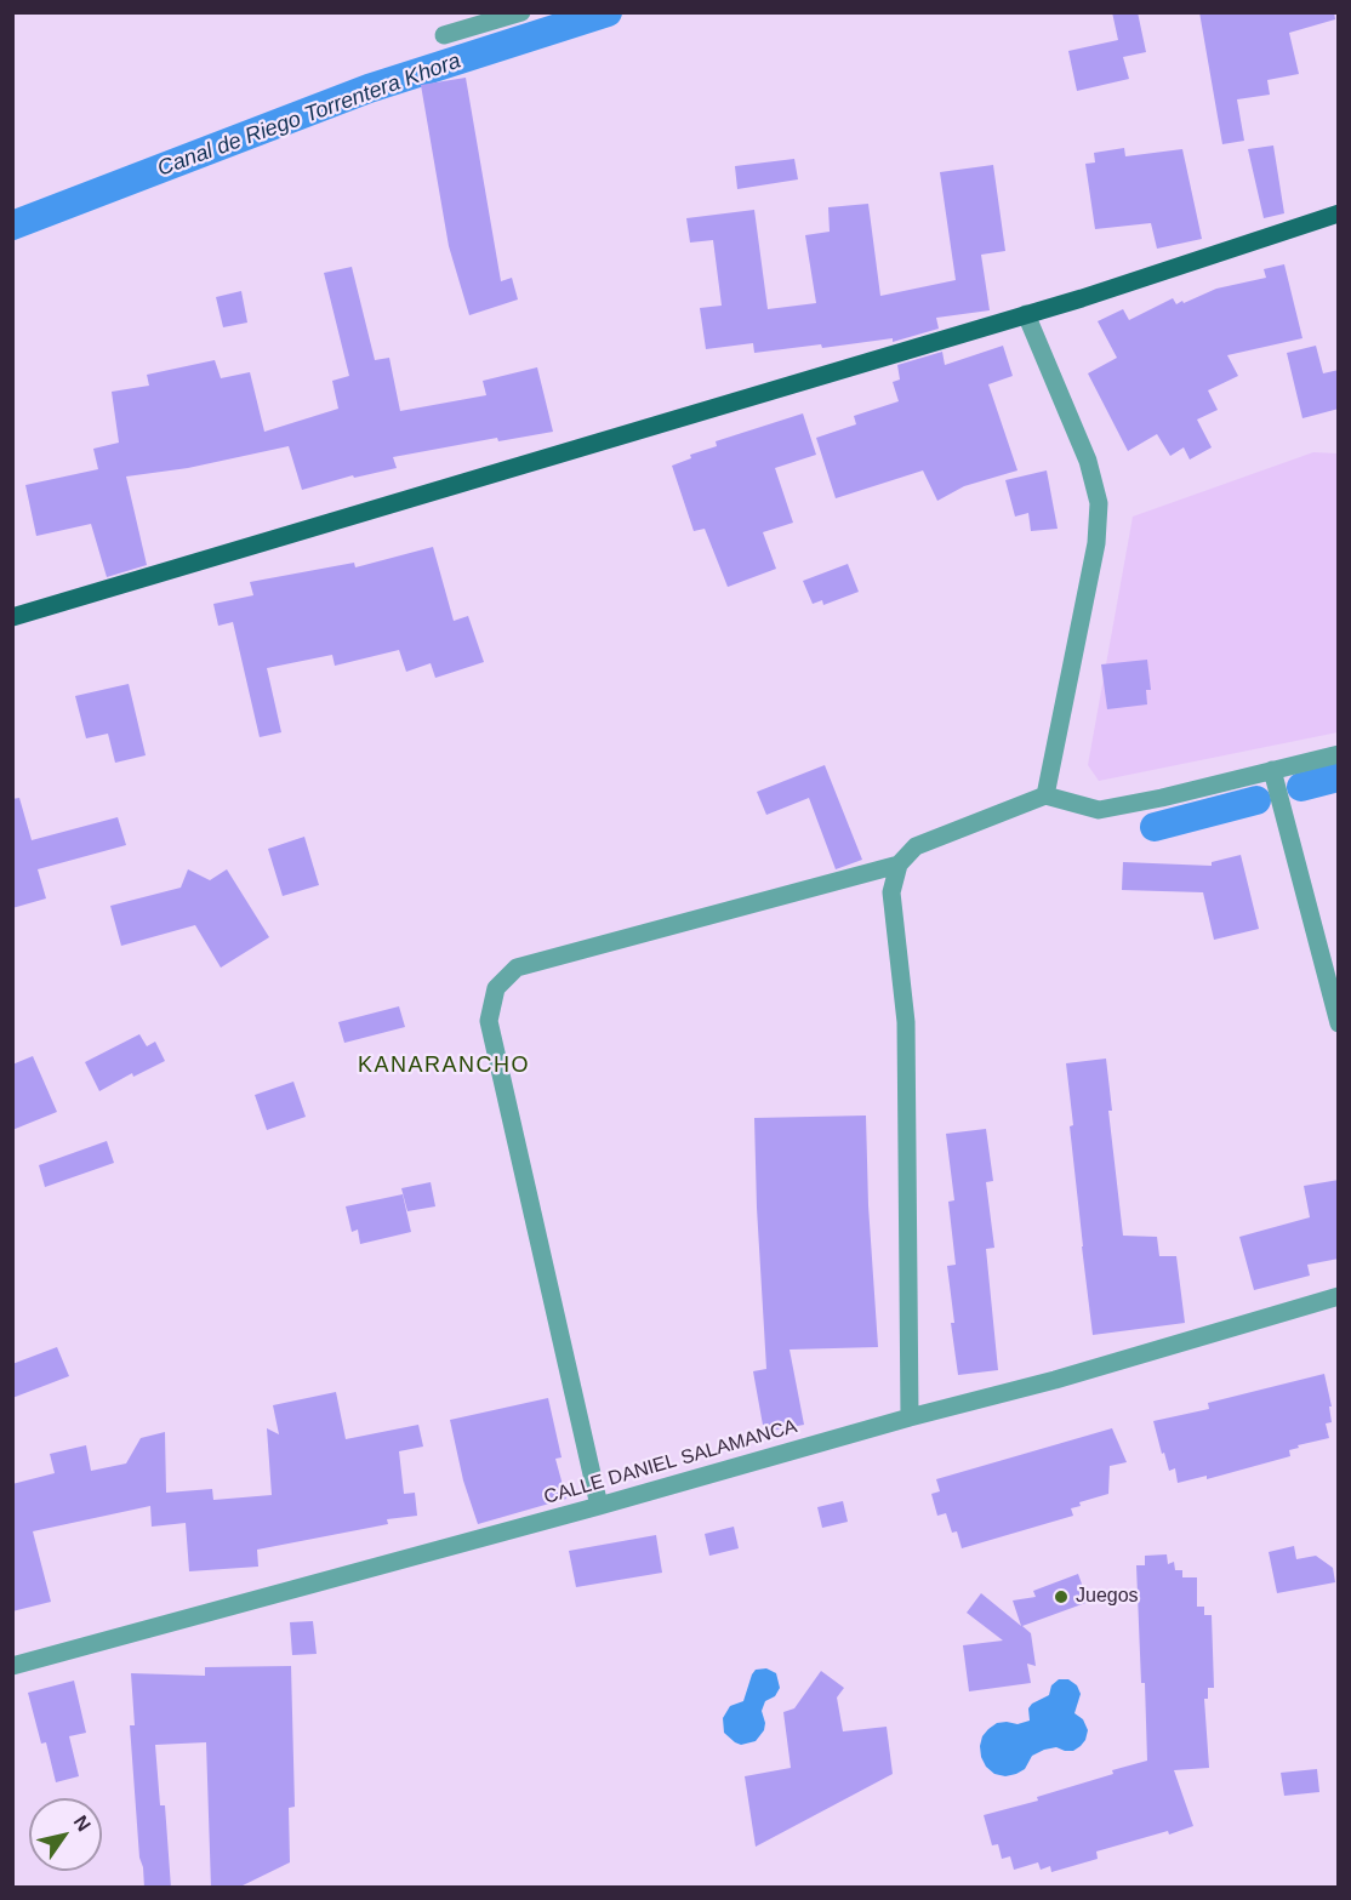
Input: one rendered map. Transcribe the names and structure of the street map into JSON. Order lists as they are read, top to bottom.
{
  "streets": {
    "street": ["CALLE DANIEL SALAMANCA"]
  },
  "districts": ["KANARANCHO"],
  "water": ["Canal de Riego Torrentera Khora"],
  "places": ["Juegos"],
  "north": "top right"
}
